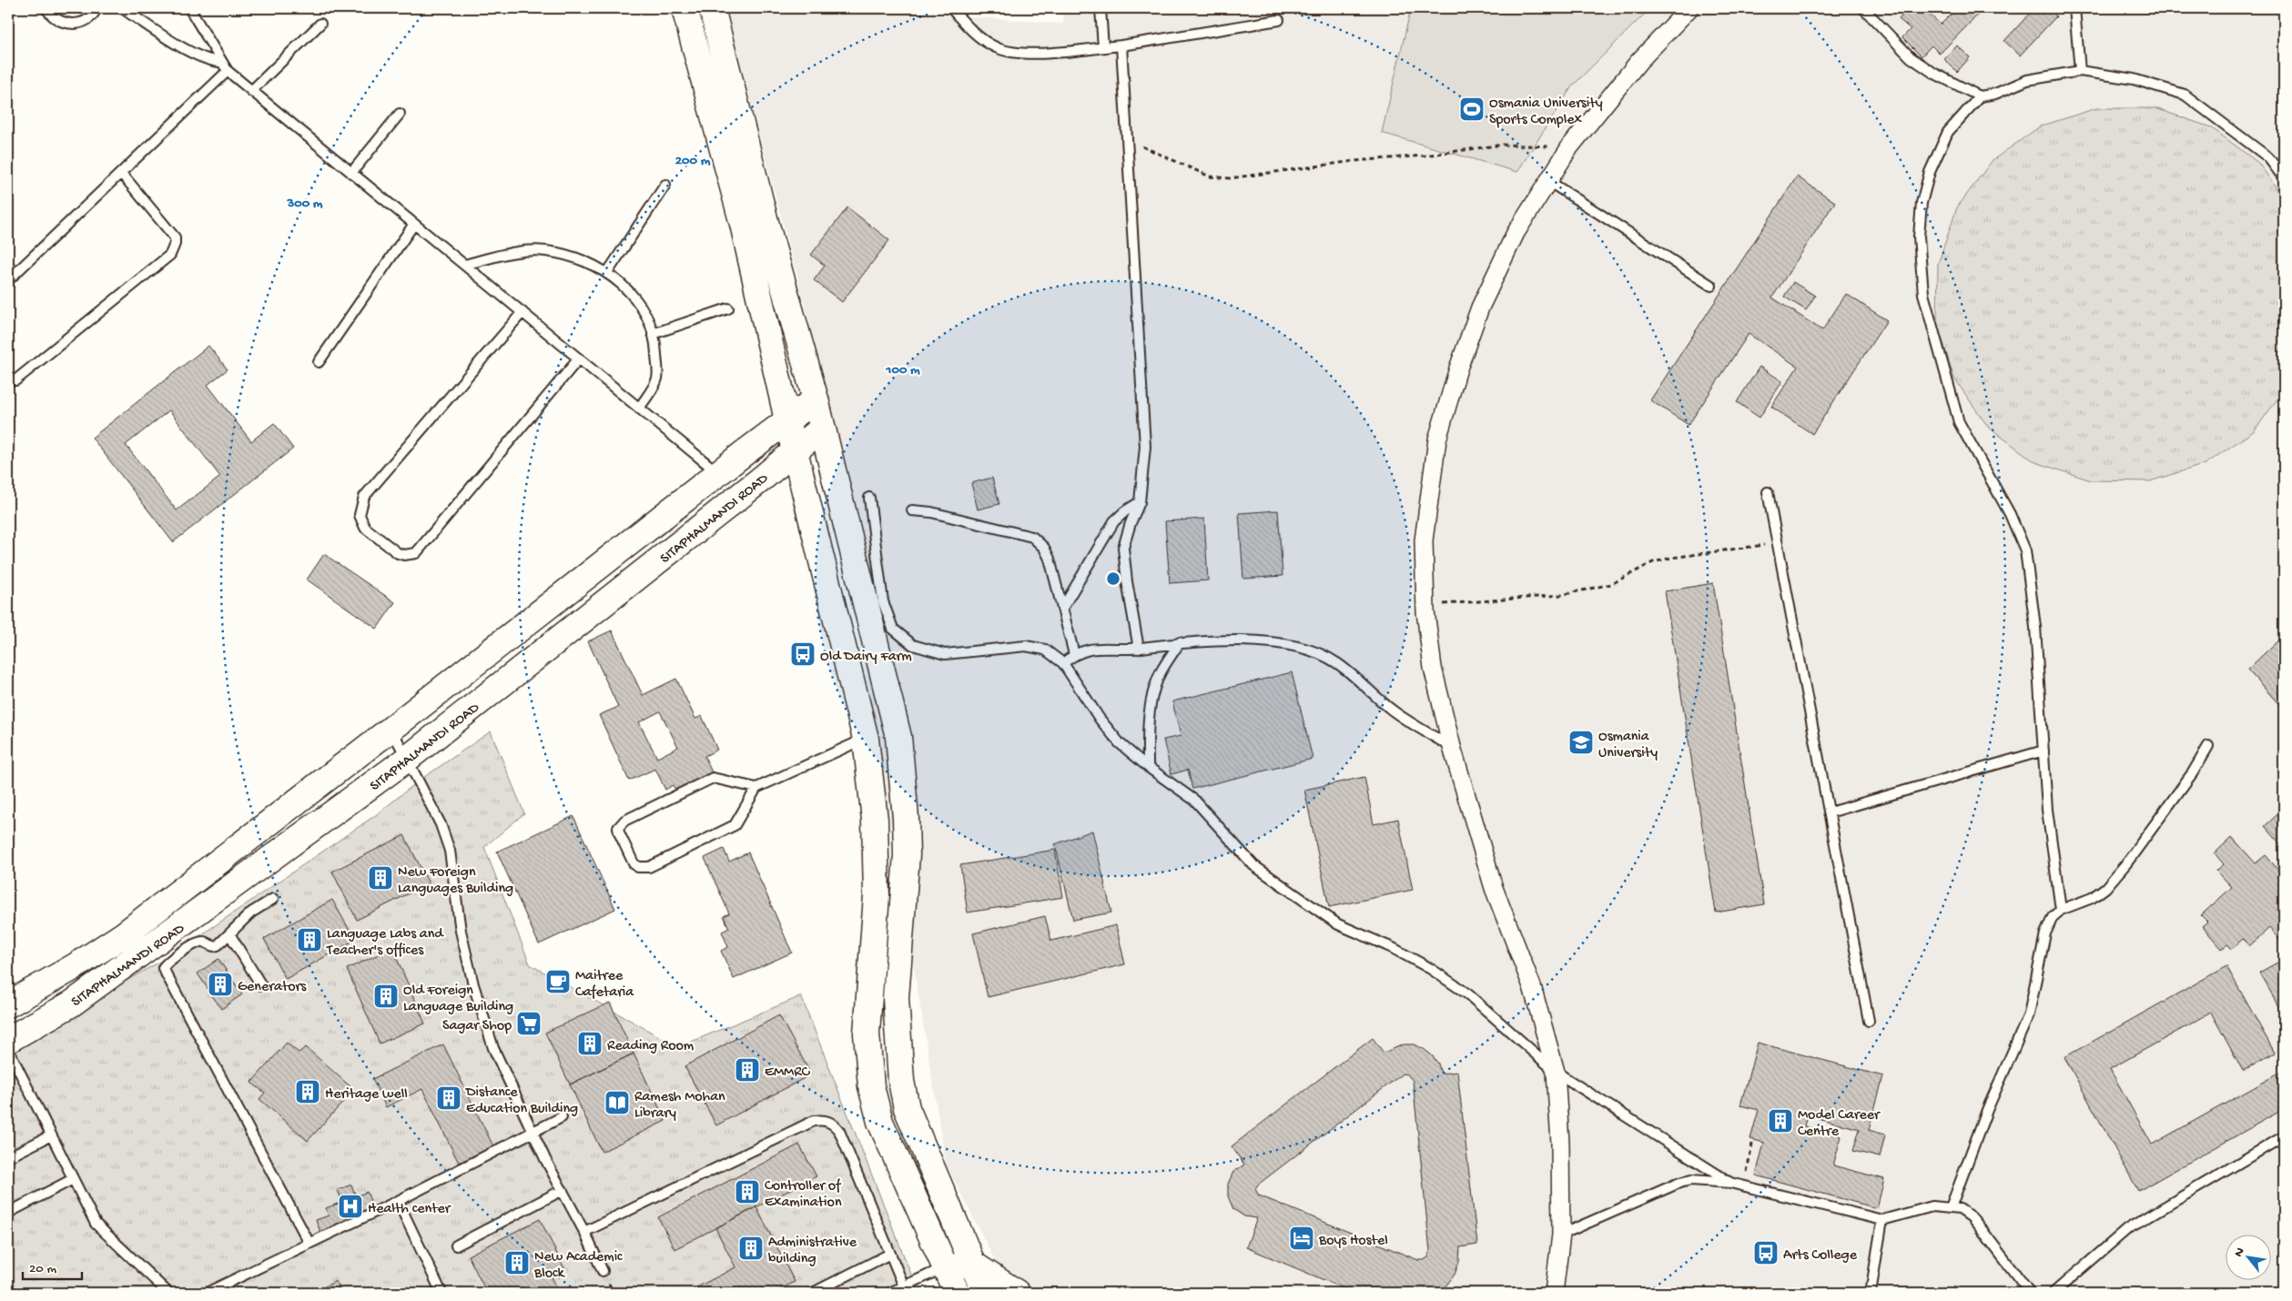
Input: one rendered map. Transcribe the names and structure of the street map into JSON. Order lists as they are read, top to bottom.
{
  "streets": {
    "main road": ["SITAPHALMANDI ROAD"]
  },
  "places": {
    "sports": ["Osmania University Sports Complex"],
    "bus stop": ["Old Dairy Farm", "Arts College"],
    "school or university": ["Osmania University"],
    "building": [
      "New Foreign Languages Building",
      "Language Labs and Teacher's offices",
      "Generators",
      "Old Foreign Language Building",
      "Reading Room",
      "EMMRC",
      "Heritage well",
      "Distance Education Building",
      "Model Career Centre",
      "Controller of Examination",
      "Administrative building",
      "New Academic Block"
    ],
    "cafe": ["Maitree Cafetaria"],
    "supermarket": ["Sagar Shop"],
    "library": ["Ramesh Mohan Library"],
    "hospital": ["Health center"],
    "hotel": ["Boys Hostel"]
  },
  "scale_bar": "20 m",
  "north": "top left",
  "rings": ["200 m", "300 m", "100 m"]
}
